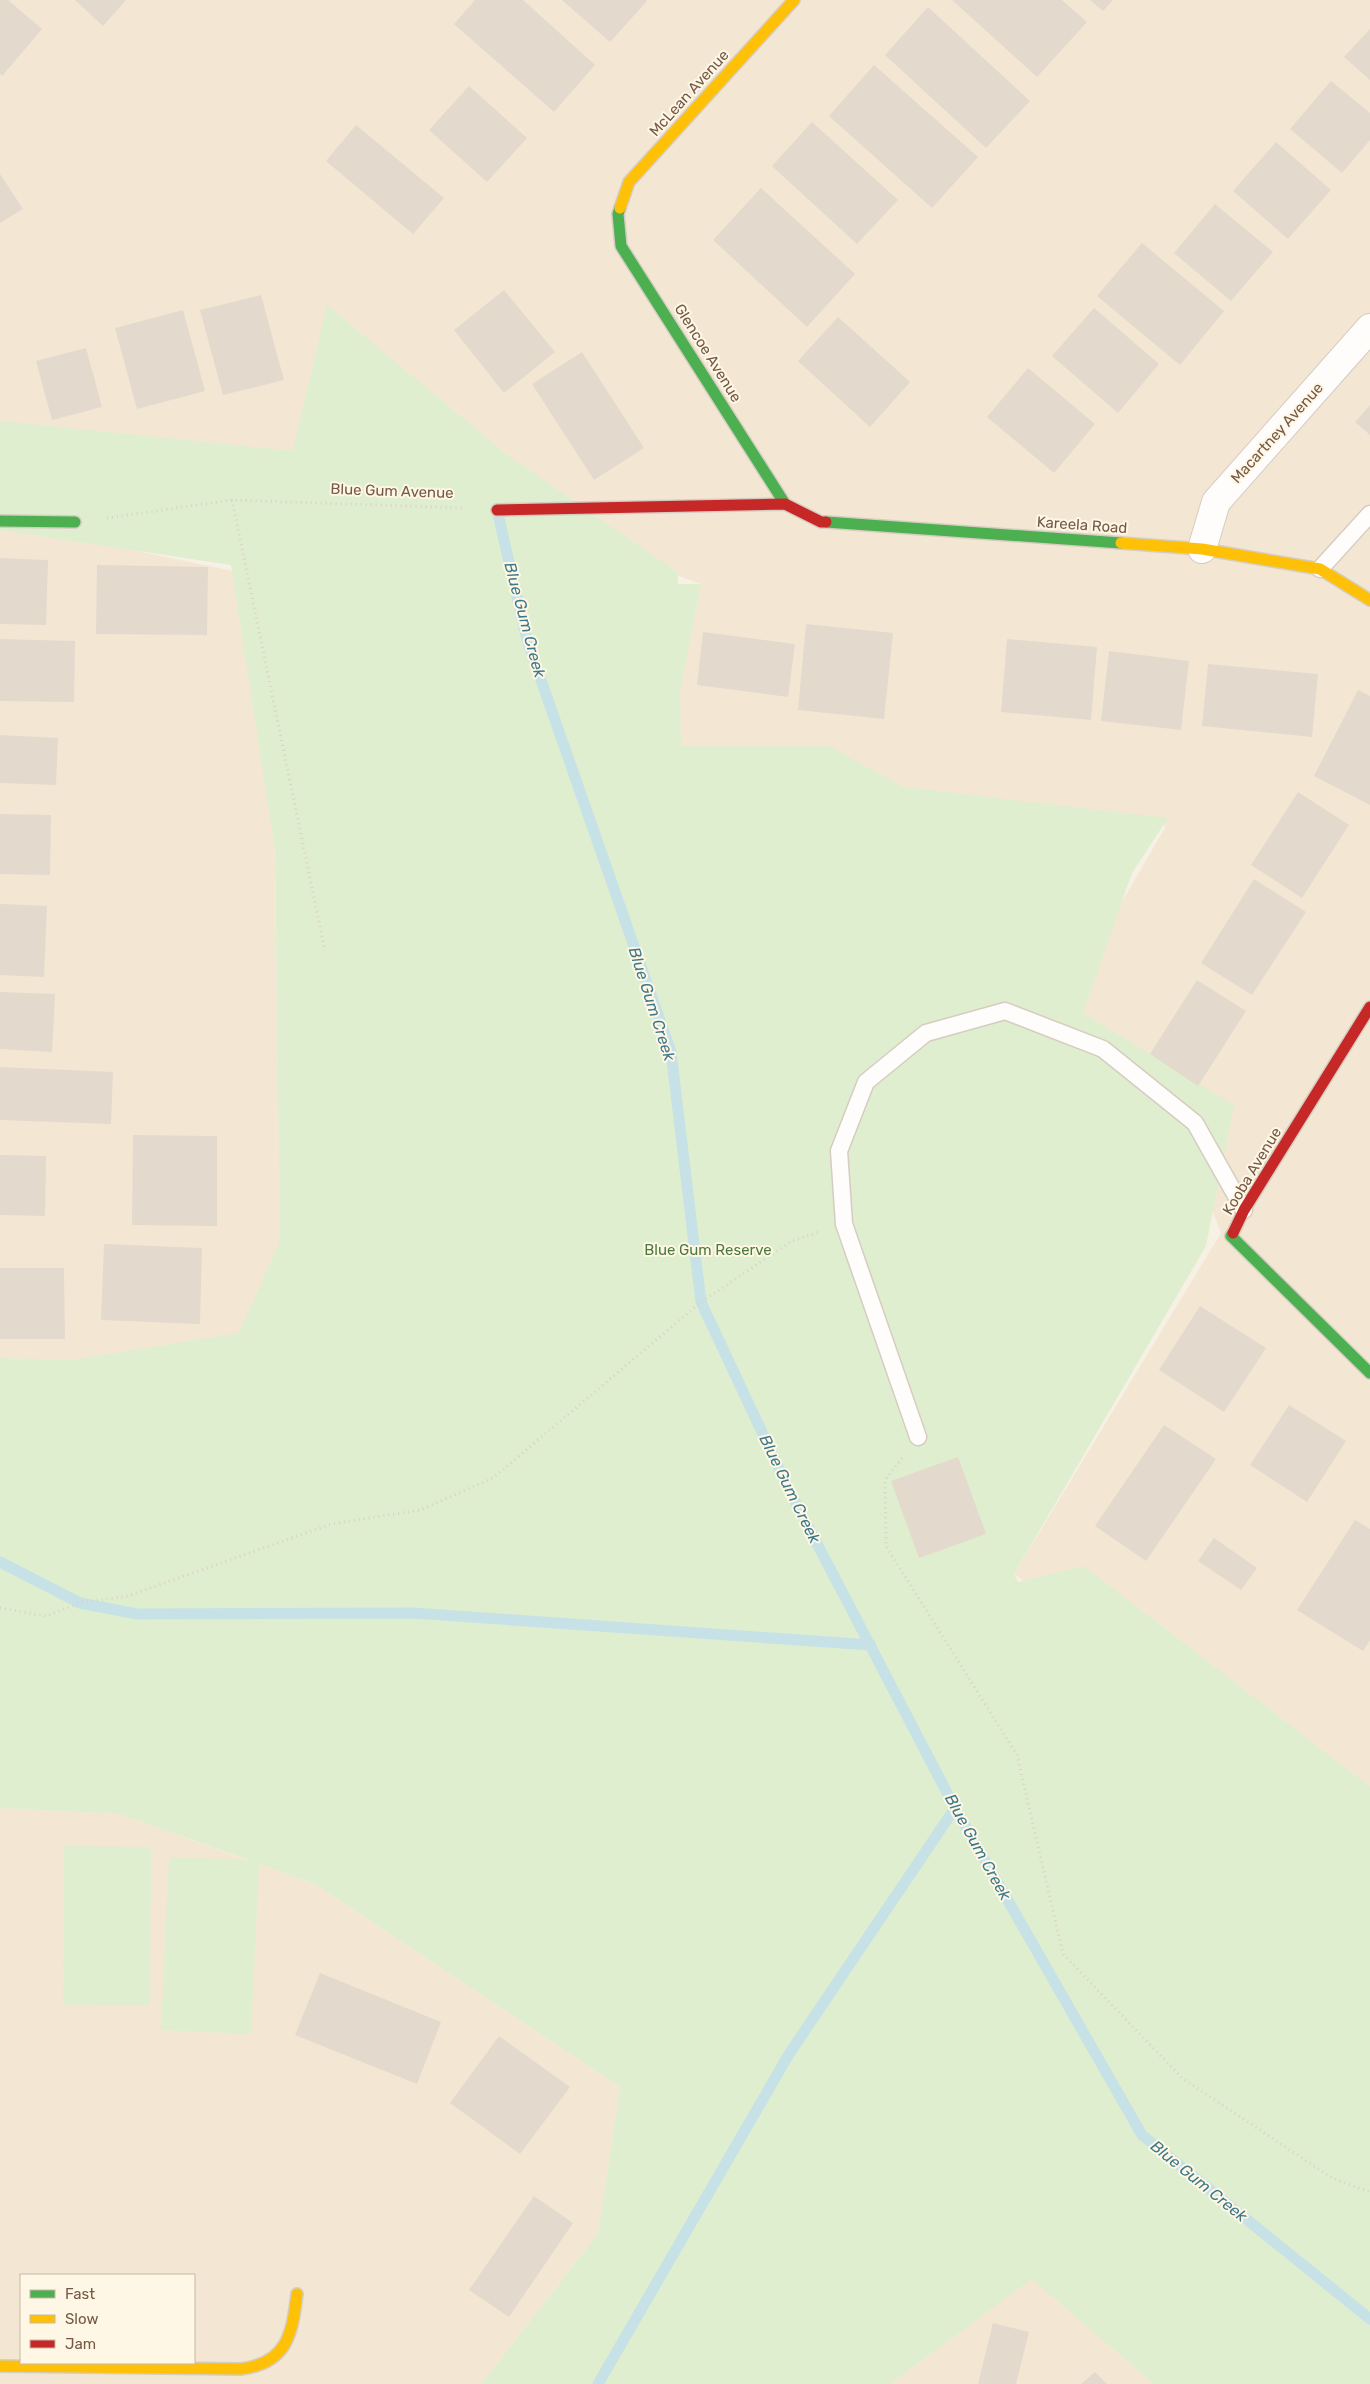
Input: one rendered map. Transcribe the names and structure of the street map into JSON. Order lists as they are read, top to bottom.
{
  "streets": {
    "street": [
      "McLean Avenue",
      "Glencoe Avenue",
      "Macartney Avenue",
      "Kareela Road",
      "Kooba Avenue"
    ],
    "path": ["Blue Gum Avenue"]
  },
  "crossings": [
    ["McLean Avenue", "Glencoe Avenue"],
    ["Glencoe Avenue", "Kareela Road"],
    ["Macartney Avenue", "Kareela Road"]
  ],
  "water": ["Blue Gum Creek"],
  "parks": ["Blue Gum Reserve"],
  "legend": ["Fast", "Slow", "Jam"]
}
